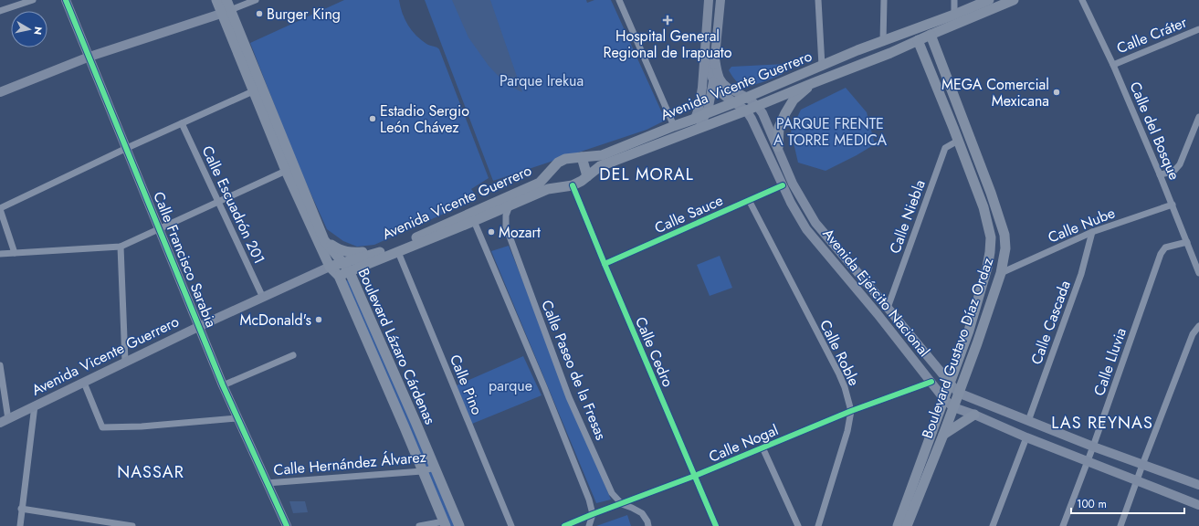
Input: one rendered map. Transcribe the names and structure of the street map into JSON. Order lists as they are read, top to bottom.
{
  "streets": {
    "main road": [
      "Avenida Vicente Guerrero",
      "Calle Francisco Sarabia",
      "Avenida Ejército Nacional",
      "Boulevard Lázaro Cárdenas",
      "Boulevard Gustavo Díaz Ordaz"
    ],
    "street": [
      "Calle Cráter",
      "Calle del Bosque",
      "Calle Escuadrón 201",
      "Calle Sauce",
      "Calle Niebla",
      "Calle Nube",
      "Calle Cascada",
      "Calle Cedro",
      "Calle Roble",
      "Calle Lluvia",
      "Calle Paseo de la Fresas",
      "Calle Pino",
      "Calle Nogal",
      "Calle Hernández Álvarez"
    ]
  },
  "crossings": [
    ["Calle Cráter", "Calle del Bosque"],
    ["Avenida Vicente Guerrero", "Calle Escuadrón 201"],
    ["Avenida Vicente Guerrero", "Calle Francisco Sarabia"],
    ["Avenida Vicente Guerrero", "Avenida Ejército Nacional"],
    ["Avenida Vicente Guerrero", "Boulevard Lázaro Cárdenas"],
    ["Avenida Vicente Guerrero", "Boulevard Gustavo Díaz Ordaz"],
    ["Avenida Vicente Guerrero", "Calle Cedro"],
    ["Avenida Vicente Guerrero", "Calle Paseo de la Fresas"],
    ["Avenida Vicente Guerrero", "Calle Pino"],
    ["Calle del Bosque", "Calle Nube"],
    ["Calle del Bosque", "Calle Lluvia"],
    ["Calle Sauce", "Avenida Ejército Nacional"],
    ["Calle Sauce", "Calle Cedro"],
    ["Calle Sauce", "Calle Roble"],
    ["Calle Niebla", "Avenida Ejército Nacional"],
    ["Calle Niebla", "Boulevard Gustavo Díaz Ordaz"],
    ["Calle Nube", "Calle Cascada"],
    ["Calle Nube", "Boulevard Gustavo Díaz Ordaz"],
    ["Calle Francisco Sarabia", "Calle Hernández Álvarez"],
    ["Avenida Ejército Nacional", "Calle Cascada"],
    ["Avenida Ejército Nacional", "Boulevard Gustavo Díaz Ordaz"],
    ["Avenida Ejército Nacional", "Calle Lluvia"],
    ["Avenida Ejército Nacional", "Calle Nogal"],
    ["Boulevard Lázaro Cárdenas", "Calle Hernández Álvarez"],
    ["Calle Cedro", "Calle Nogal"],
    ["Calle Roble", "Calle Nogal"],
    ["Calle Paseo de la Fresas", "Calle Nogal"]
  ],
  "districts": ["DEL MORAL", "LAS REYNAS", "NASSAR"],
  "parks": ["Parque Irekua", "PARQUE FRENTE A TORRE MEDICA", "parque"],
  "places": {
    "other": [
      "Burger King",
      "MEGA Comercial Mexicana",
      "Estadio Sergio León Chávez",
      "Mozart",
      "McDonald's"
    ],
    "health": ["Hospital General Regional de Irapuato"]
  },
  "scale_bar": "100 m",
  "north": "right"
}
